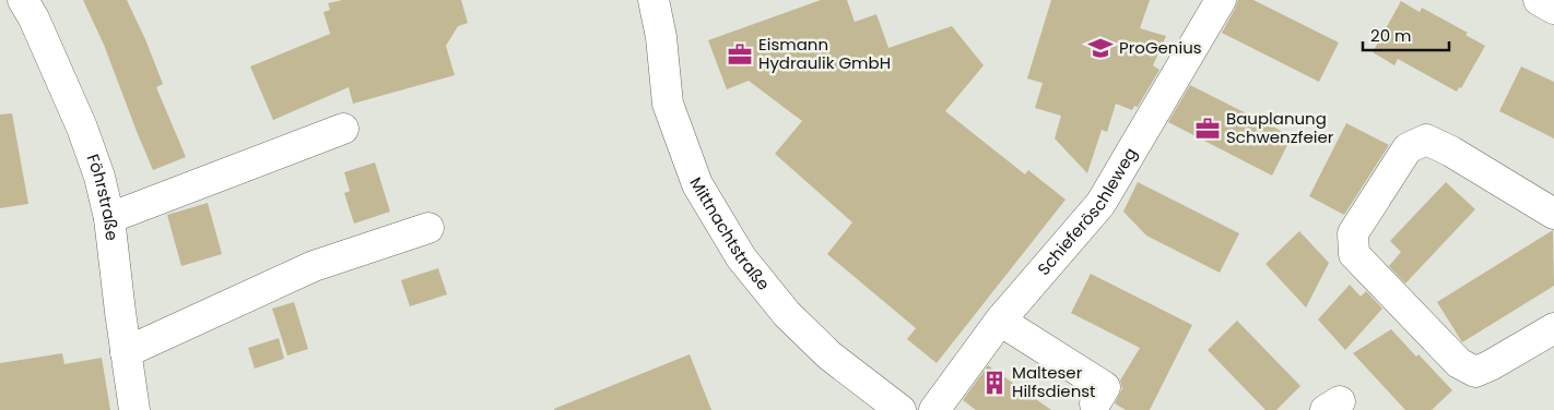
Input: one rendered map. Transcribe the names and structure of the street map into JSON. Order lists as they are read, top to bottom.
{
  "streets": {
    "street": ["Föhrstraße", "Schieferöschleweg", "Mittnachtstraße"]
  },
  "places": {
    "school or university": ["ProGenius"],
    "office": ["Eismann Hydraulik GmbH", "Bauplanung Schwenzfeier"],
    "building": ["Malteser Hilfsdienst"]
  },
  "scale_bar": "20 m"
}
